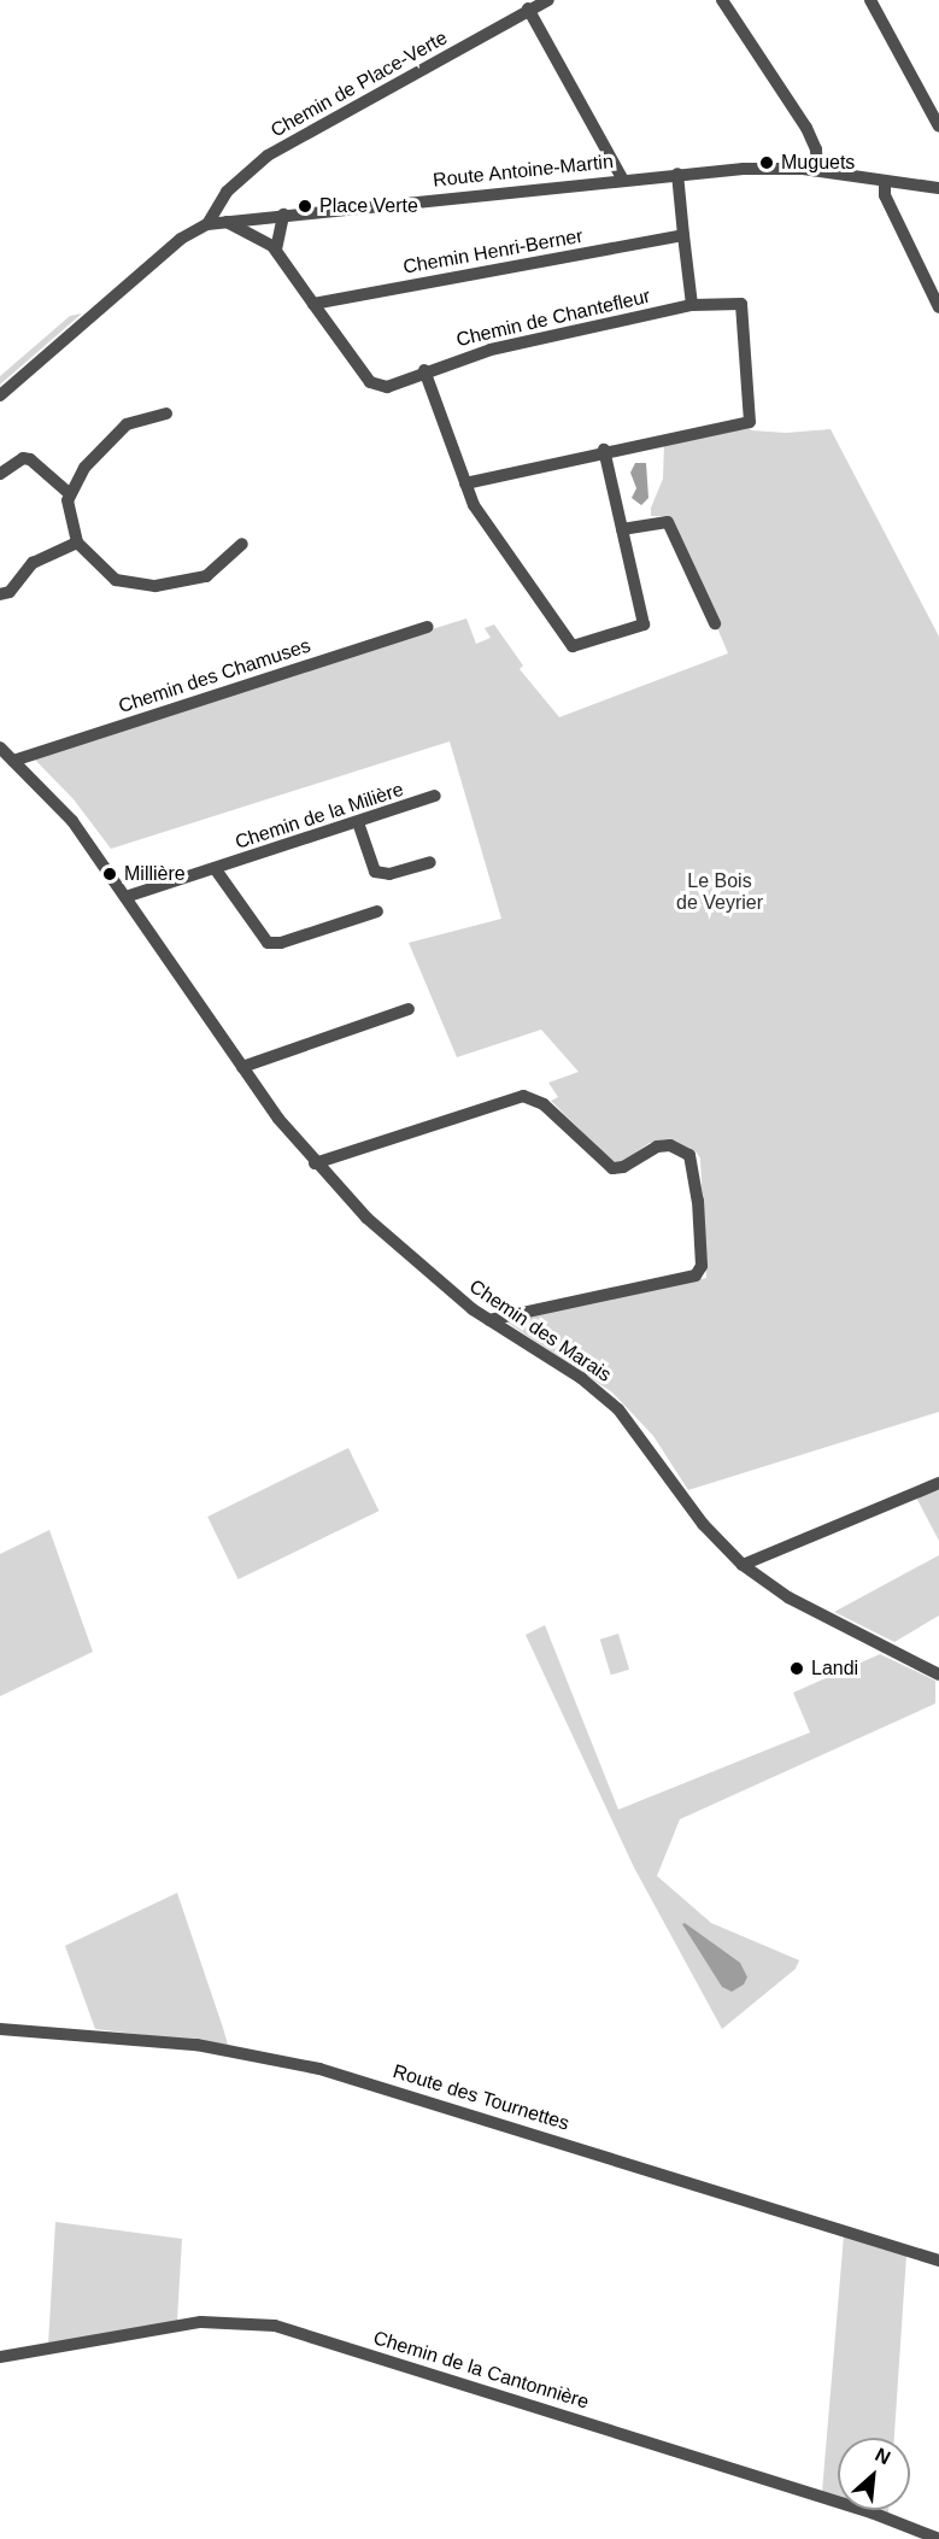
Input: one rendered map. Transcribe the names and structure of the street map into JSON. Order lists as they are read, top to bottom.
{
  "streets": {
    "street": [
      "Chemin de Place-Verte",
      "Route Antoine-Martin",
      "Chemin Henri-Berner",
      "Chemin de Chantefleur",
      "Chemin des Chamuses",
      "Chemin de la Milière",
      "Chemin des Marais",
      "Route des Tournettes",
      "Chemin de la Cantonnière"
    ]
  },
  "crossings": [
    ["Chemin de Place-Verte", "Route Antoine-Martin"],
    ["Chemin Henri-Berner", "Chemin de Chantefleur"],
    ["Chemin des Chamuses", "Chemin des Marais"],
    ["Chemin de la Milière", "Chemin des Marais"]
  ],
  "parks": ["Le Bois de Veyrier"],
  "places": [
    "Muguets",
    "Place Verte",
    "Millière",
    "Landi"
  ],
  "north": "top right"
}
